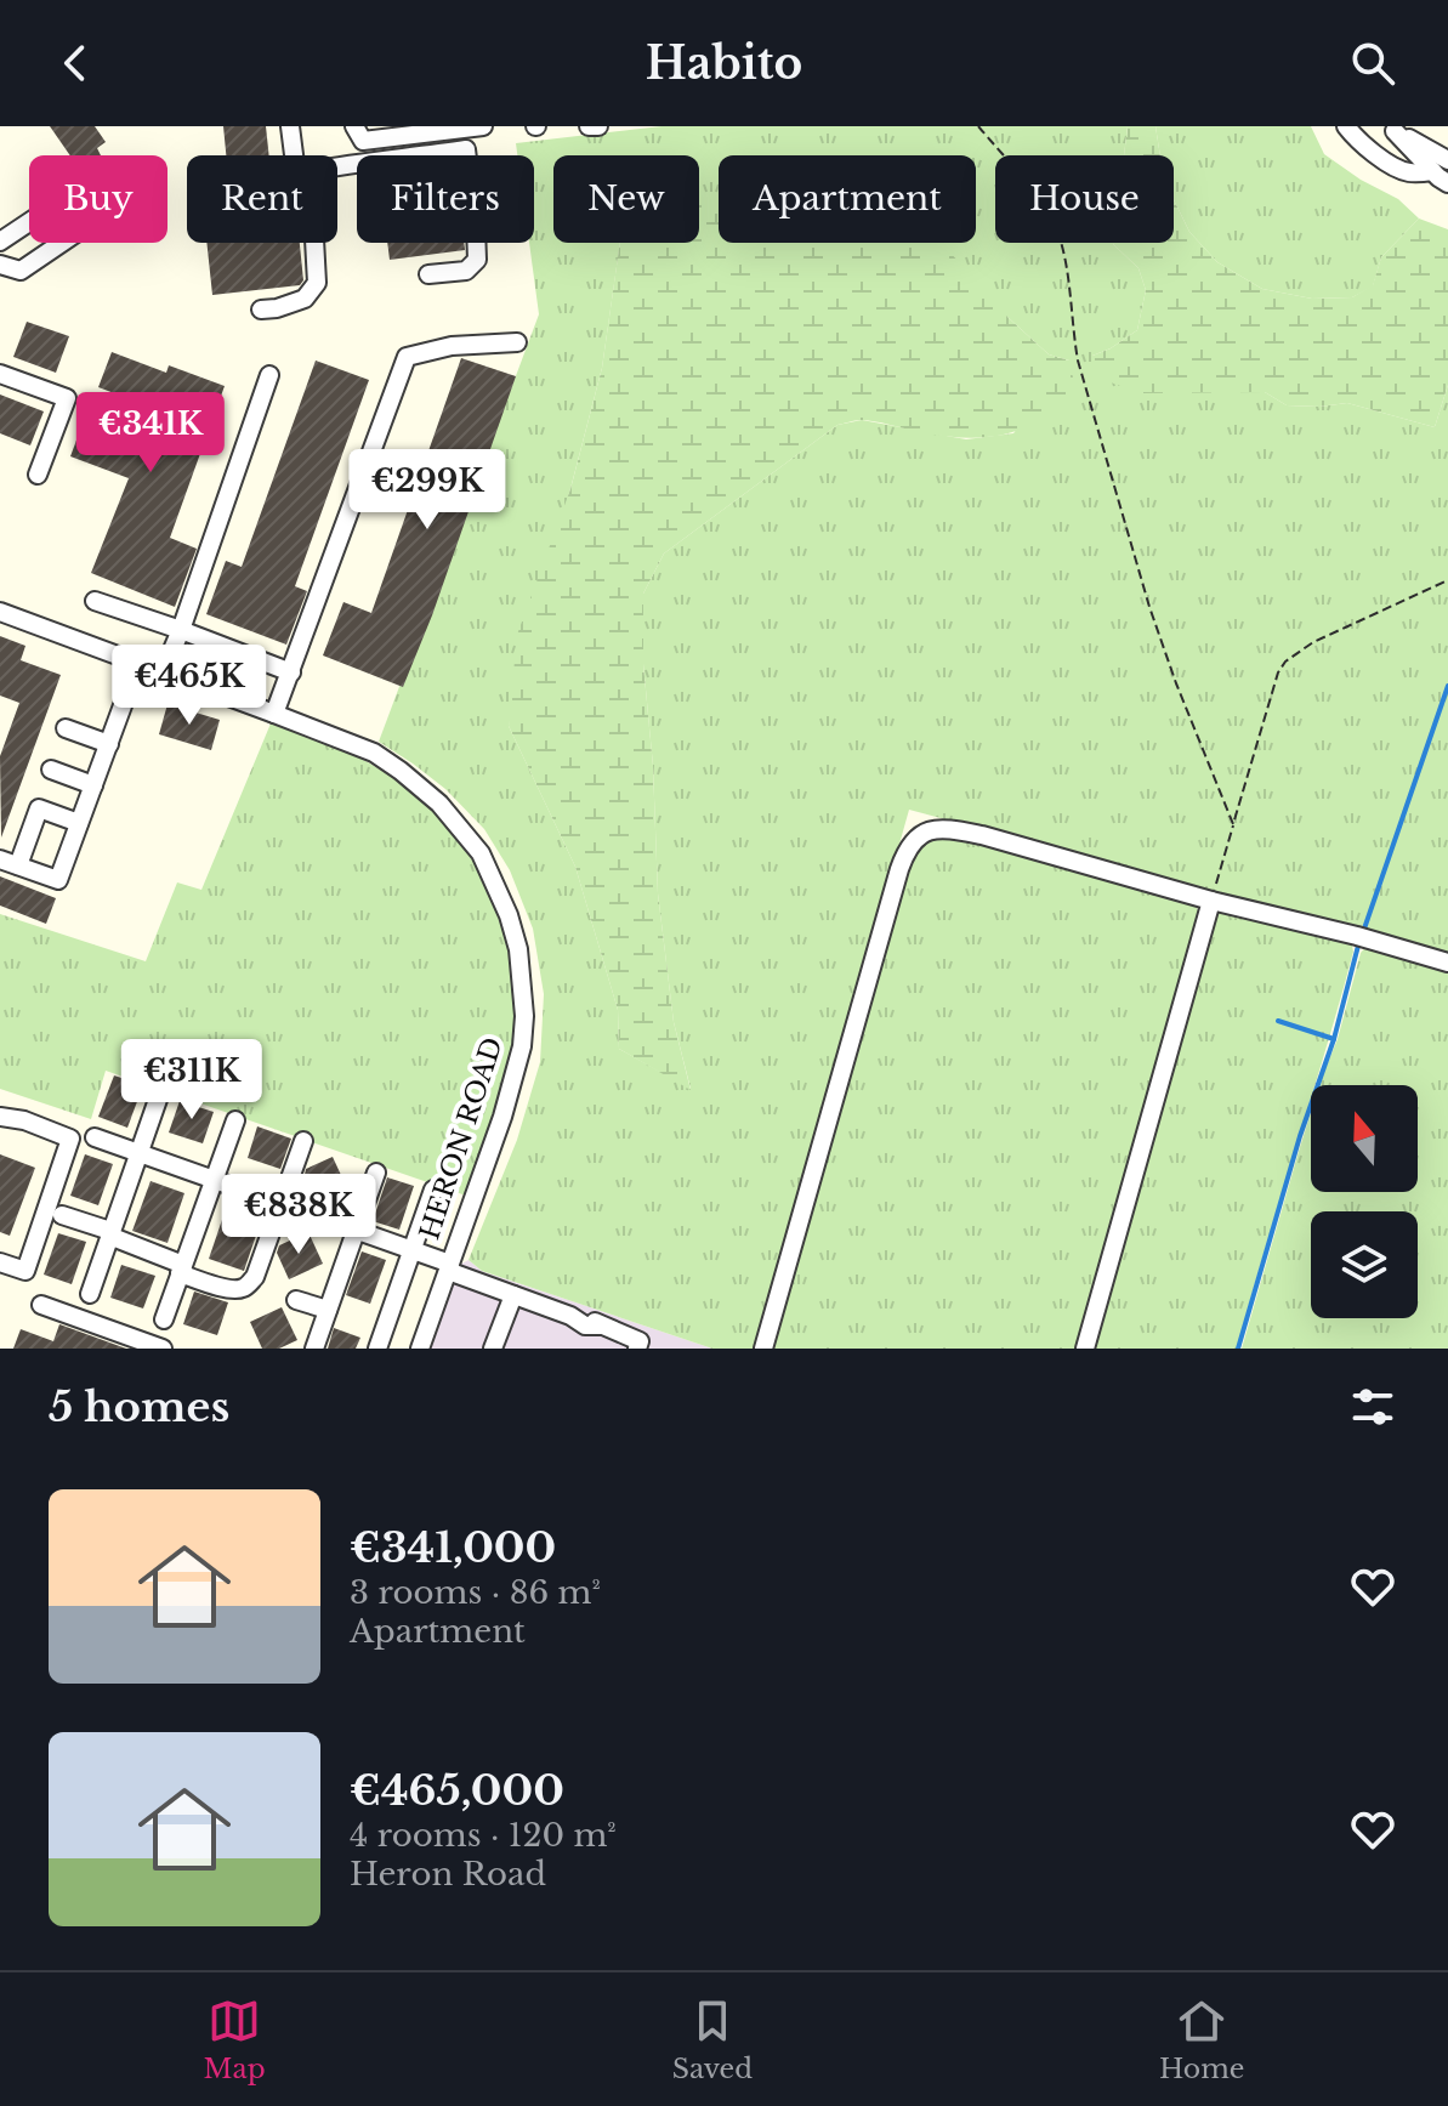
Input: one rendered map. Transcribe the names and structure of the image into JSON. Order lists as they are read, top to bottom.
{
  "streets": {
    "street": ["HERON ROAD"]
  },
  "north": "top",
  "page": {
    "header": "Habito",
    "chip": [
      "Buy",
      "Rent",
      "Filters",
      "New",
      "Apartment",
      "House"
    ],
    "price": [
      "€341K",
      "€299K",
      "€465K",
      "€311K",
      "€838K"
    ],
    "heading": "5 homes",
    "list": [
      {
        "name": "€341,000",
        "note": "3 rooms · 86 m² · Apartment"
      },
      {
        "name": "€465,000",
        "note": "4 rooms · 120 m² · Heron Road"
      }
    ],
    "tabs": ["Map", "Saved", "Home"]
  }
}
